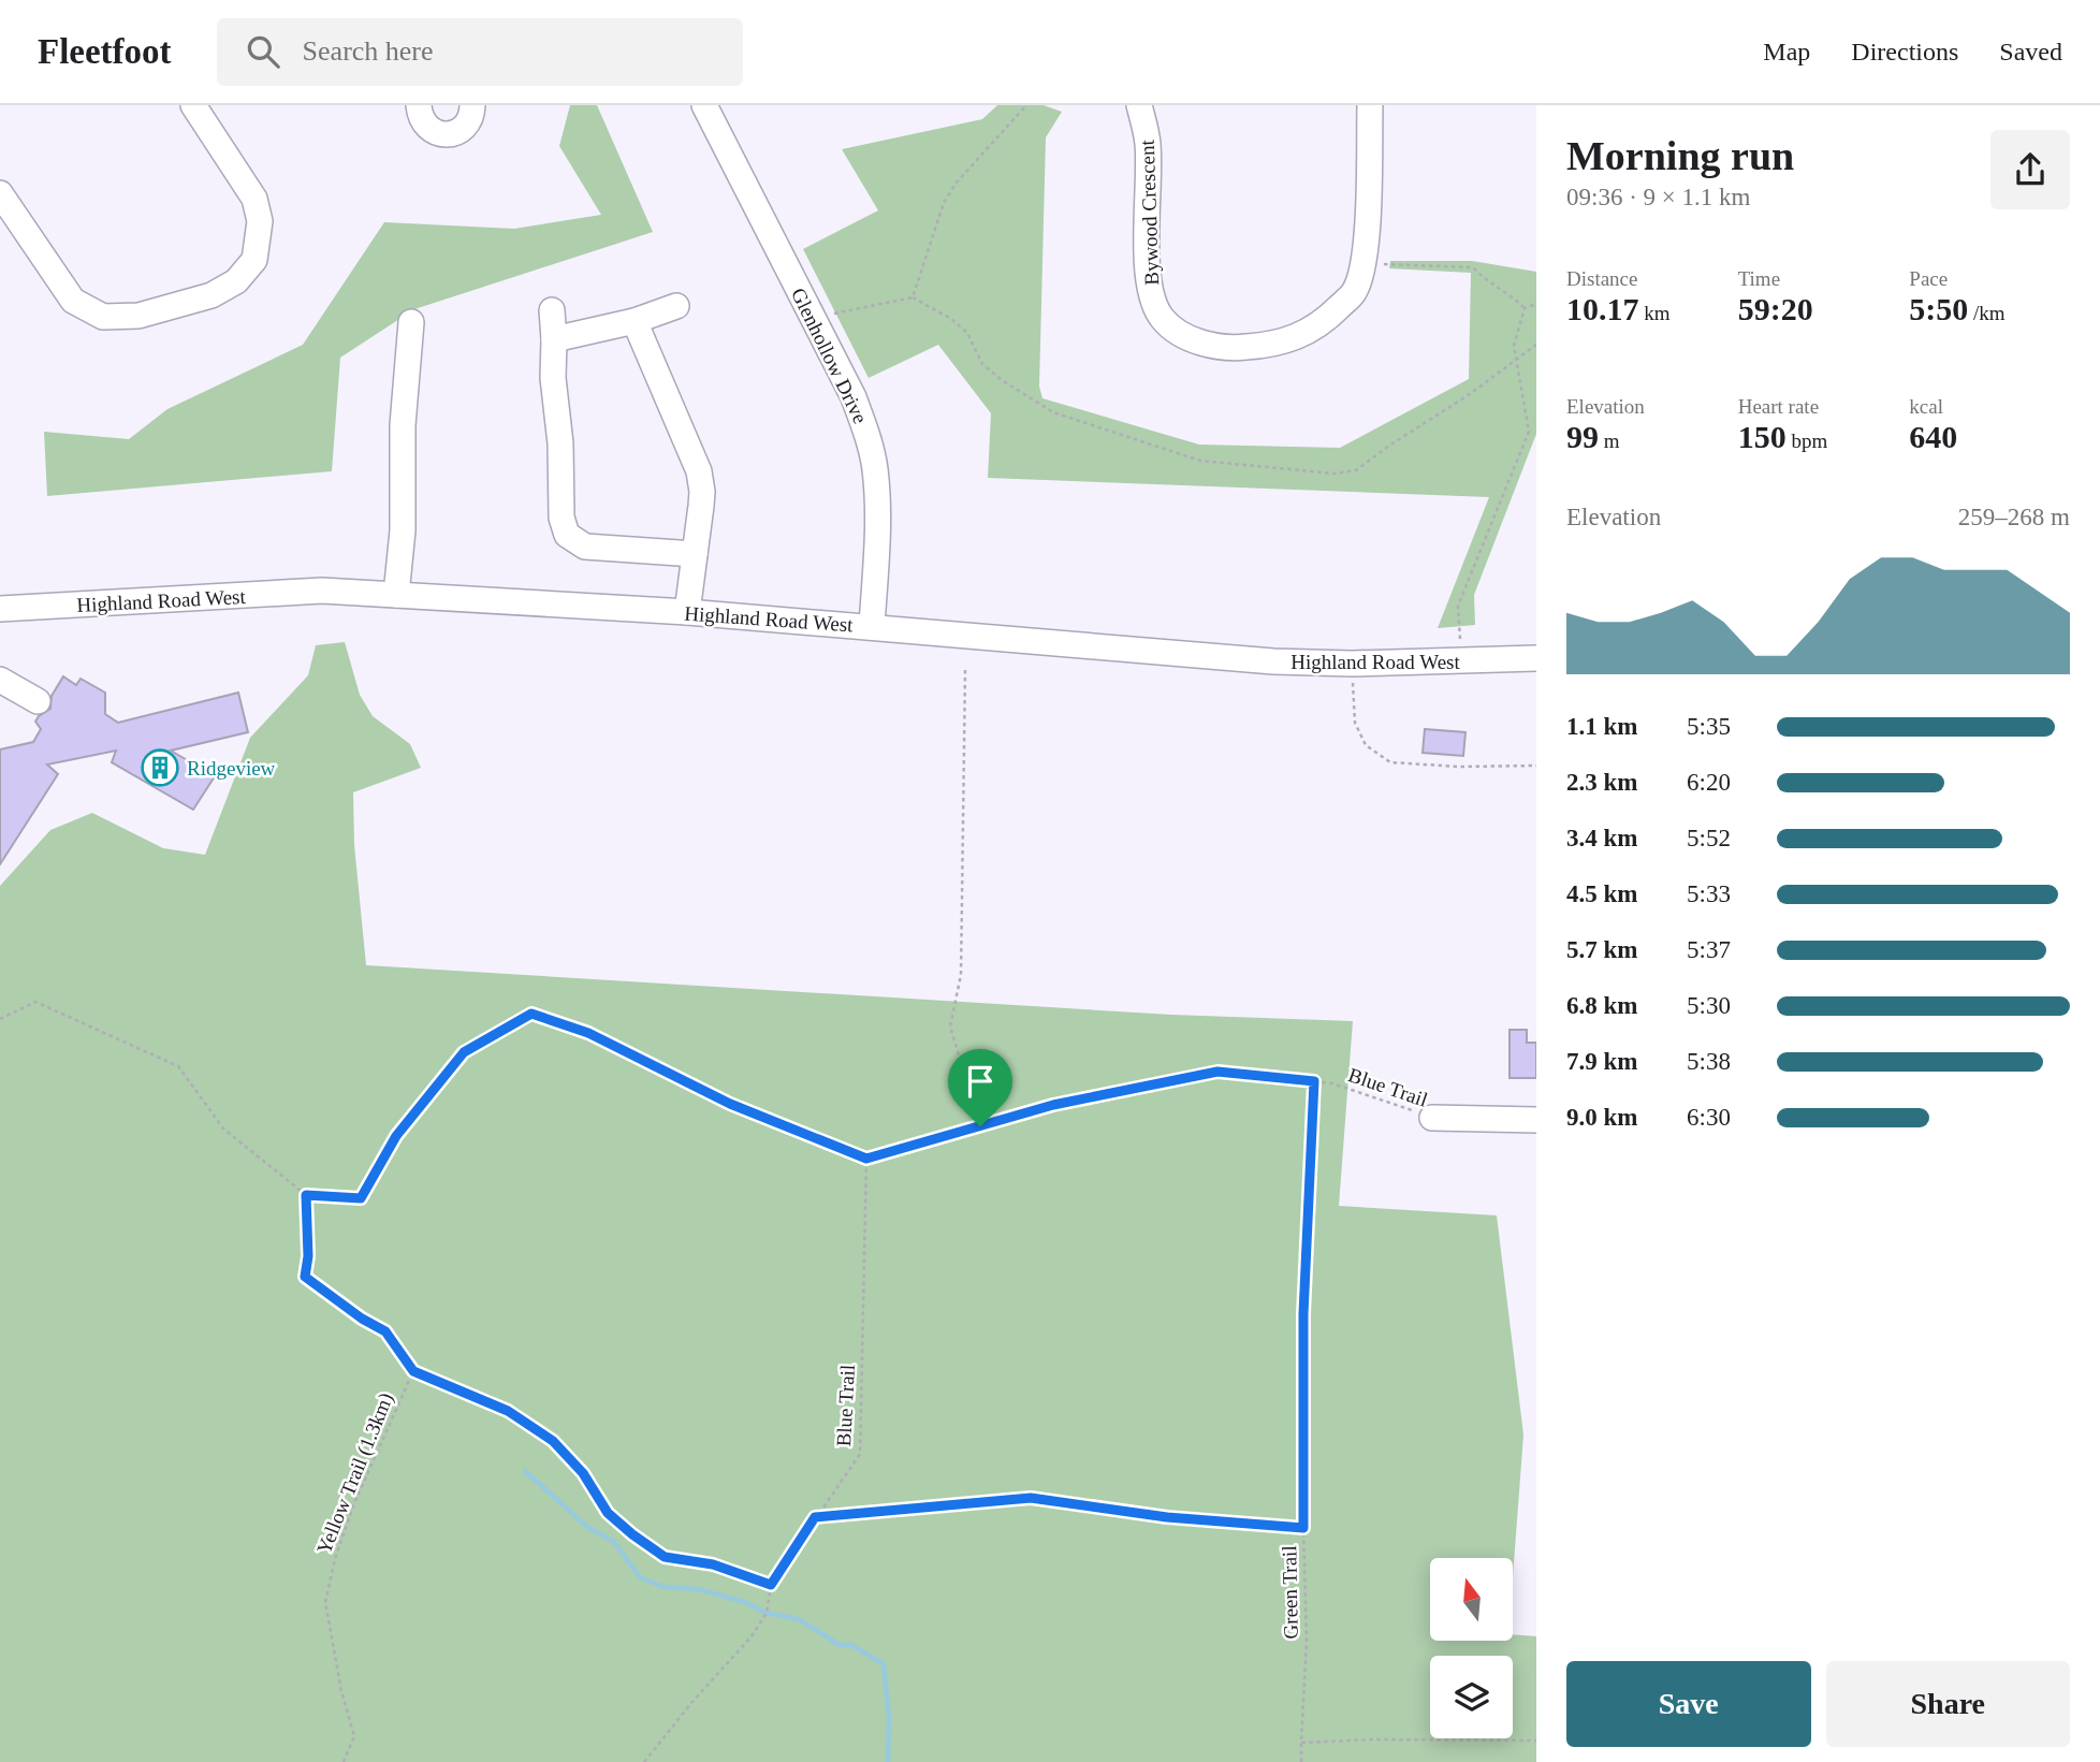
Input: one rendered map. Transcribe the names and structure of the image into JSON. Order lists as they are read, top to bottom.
{
  "streets": {
    "street": ["Bywood Crescent", "Glenhollow Drive", "Highland Road West"],
    "path": ["Blue Trail", "Yellow Trail (1.3km)", "Green Trail"]
  },
  "crossings": [
    ["Glenhollow Drive", "Highland Road West"],
    ["Blue Trail", "Green Trail"]
  ],
  "places": {
    "building": ["Ridgeview"]
  },
  "north": "top",
  "page": {
    "header": "Fleetfoot",
    "search": "Search here",
    "nav": ["Map", "Directions", "Saved"],
    "heading": ["Morning run", "09:36 · 9 × 1.1 km"],
    "stats": [
      ["Distance", "10.17 km"],
      ["Time", "59:20"],
      ["Pace", "5:50 /km"],
      ["Elevation", "99 m"],
      ["Heart rate", "150 bpm"],
      ["kcal", "640"]
    ],
    "chart": ["Elevation", "259–268 m"],
    "list": [
      {
        "name": "1.1 km",
        "note": "5:35"
      },
      {
        "name": "2.3 km",
        "note": "6:20"
      },
      {
        "name": "3.4 km",
        "note": "5:52"
      },
      {
        "name": "4.5 km",
        "note": "5:33"
      },
      {
        "name": "5.7 km",
        "note": "5:37"
      },
      {
        "name": "6.8 km",
        "note": "5:30"
      },
      {
        "name": "7.9 km",
        "note": "5:38"
      },
      {
        "name": "9.0 km",
        "note": "6:30"
      }
    ],
    "buttons": ["Save", "Share"]
  }
}
